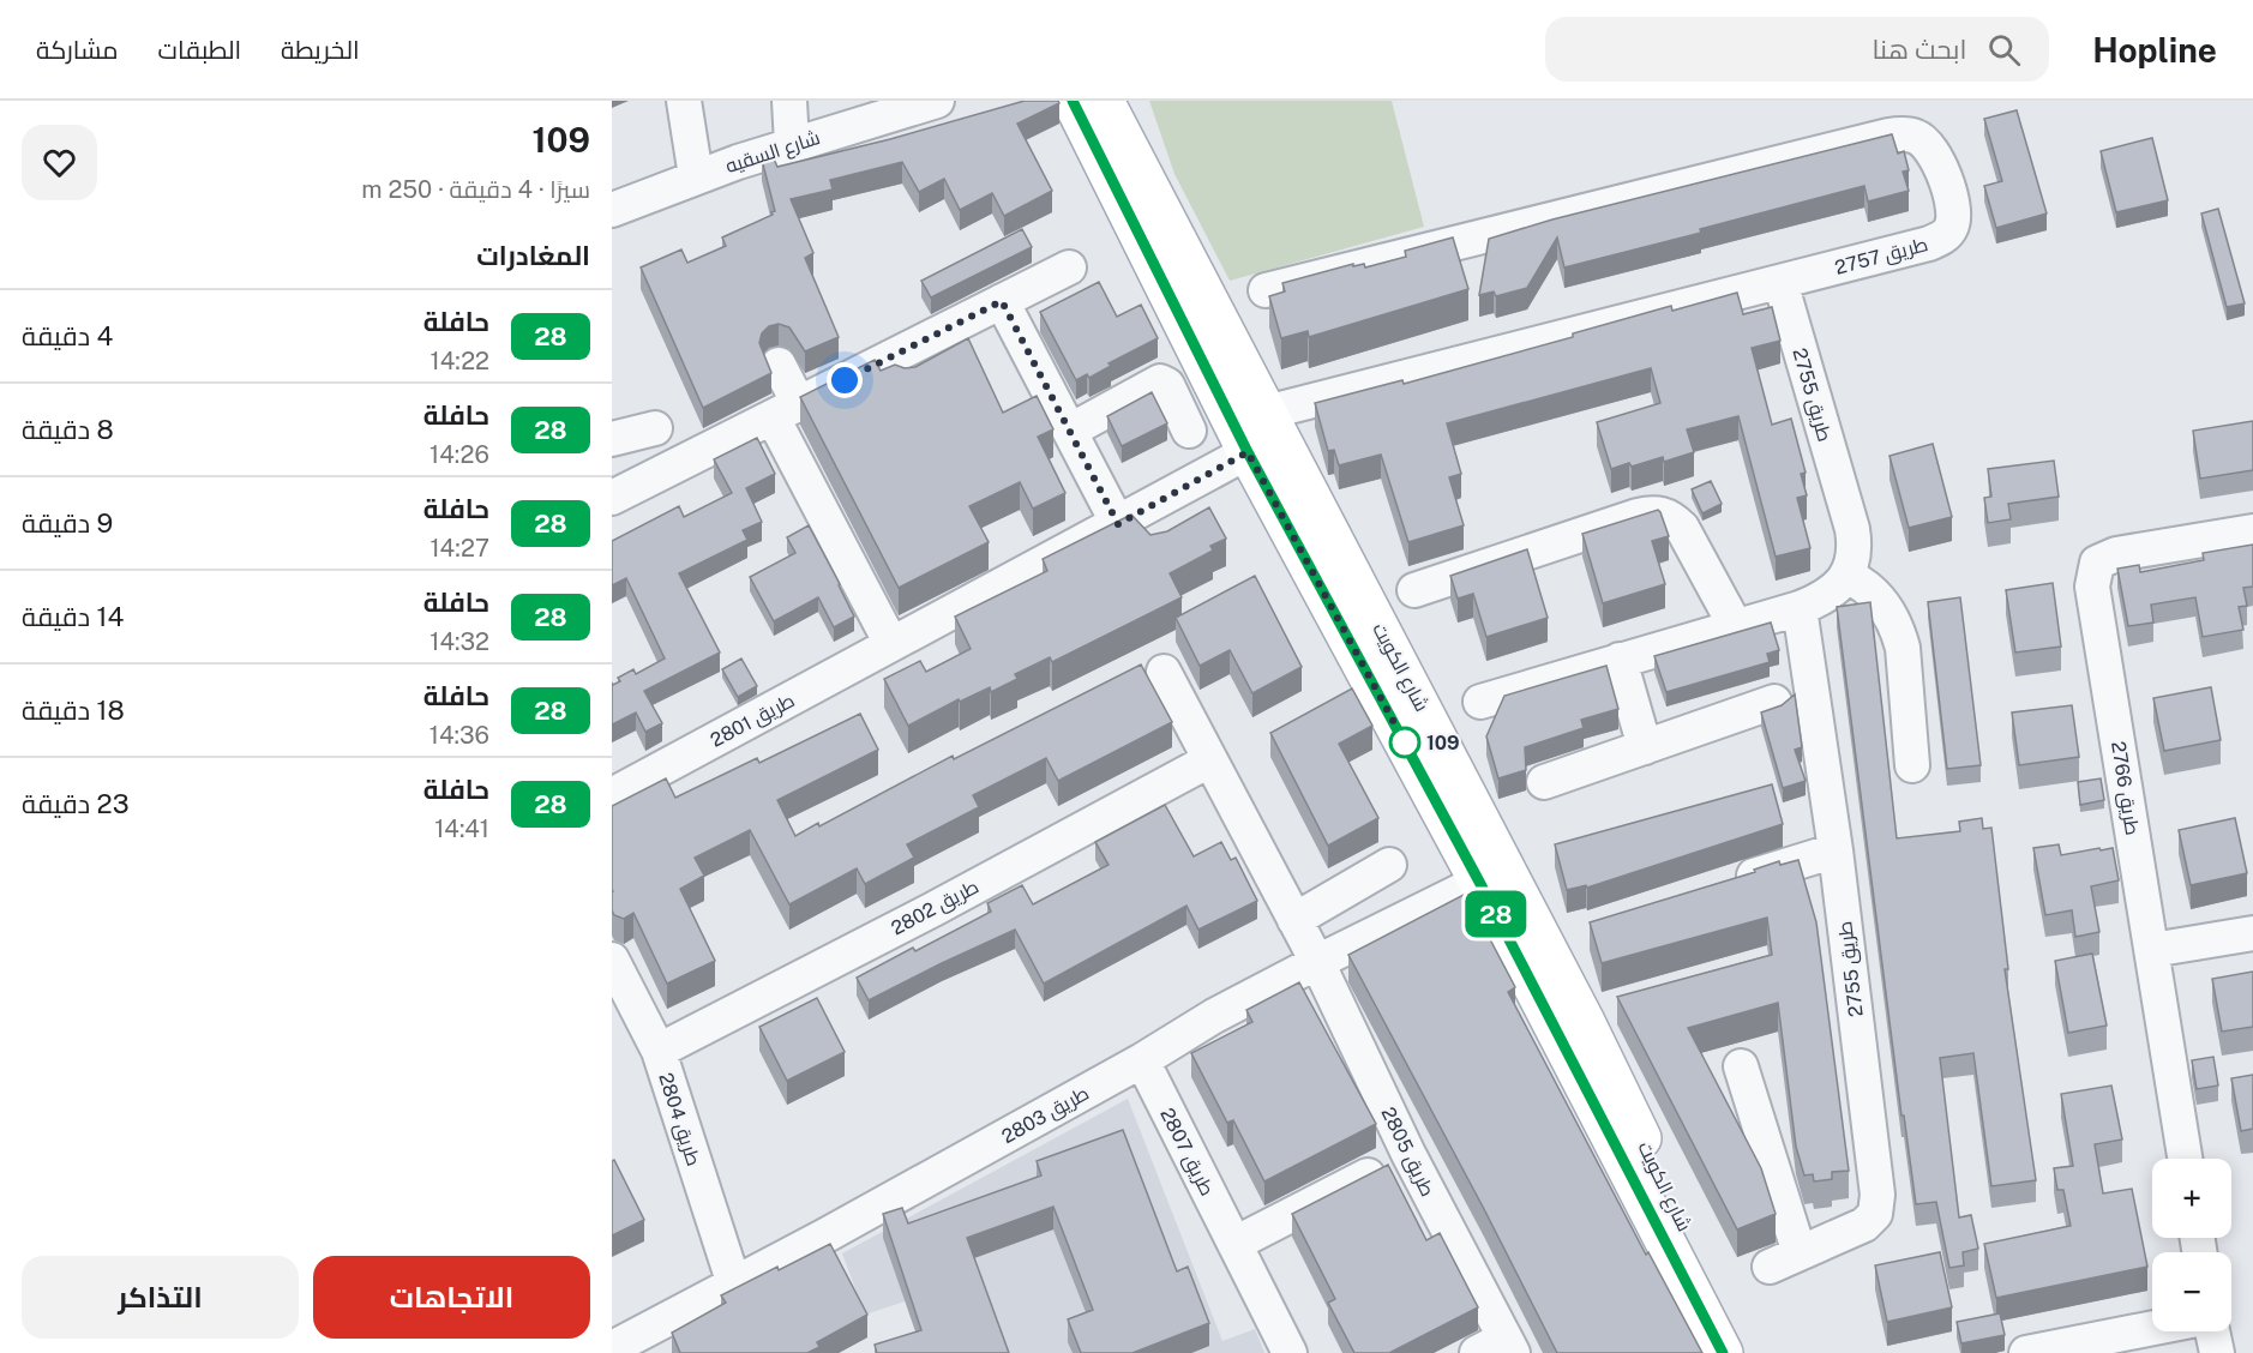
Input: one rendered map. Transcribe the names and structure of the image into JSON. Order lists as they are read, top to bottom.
{
  "streets": {
    "main road": ["شارع الكويت"],
    "street": [
      "شارع السقيه",
      "طريق 2757",
      "طريق 2755",
      "طريق 2801",
      "طريق 2766",
      "طريق 2802",
      "طريق 2803",
      "طريق 2804",
      "طريق 2807",
      "طريق 2805"
    ]
  },
  "crossings": [
    ["طريق 2757", "طريق 2755"],
    ["طريق 2757", "شارع الكويت"],
    ["شارع الكويت", "طريق 2801"],
    ["شارع الكويت", "طريق 2803"],
    ["طريق 2802", "طريق 2804"],
    ["طريق 2803", "طريق 2804"],
    ["طريق 2803", "طريق 2807"],
    ["طريق 2803", "طريق 2805"]
  ],
  "places": ["109"],
  "lines": ["bus line 28"],
  "page": {
    "header": "Hopline",
    "search": "ابحث هنا",
    "nav": ["الخريطة", "الطبقات", "مشاركة"],
    "on_map": "28",
    "heading": [
      ["109", "سيرًا · 4 دقيقة · 250 m"],
      "المغادرات"
    ],
    "list": [
      {
        "mark": "28",
        "name": "حافلة",
        "note": "14:22",
        "value": "4 دقيقة"
      },
      {
        "mark": "28",
        "name": "حافلة",
        "note": "14:26",
        "value": "8 دقيقة"
      },
      {
        "mark": "28",
        "name": "حافلة",
        "note": "14:27",
        "value": "9 دقيقة"
      },
      {
        "mark": "28",
        "name": "حافلة",
        "note": "14:32",
        "value": "14 دقيقة"
      },
      {
        "mark": "28",
        "name": "حافلة",
        "note": "14:36",
        "value": "18 دقيقة"
      },
      {
        "mark": "28",
        "name": "حافلة",
        "note": "14:41",
        "value": "23 دقيقة"
      }
    ],
    "map_buttons": ["+", "−"],
    "buttons": ["الاتجاهات", "التذاكر"]
  }
}
